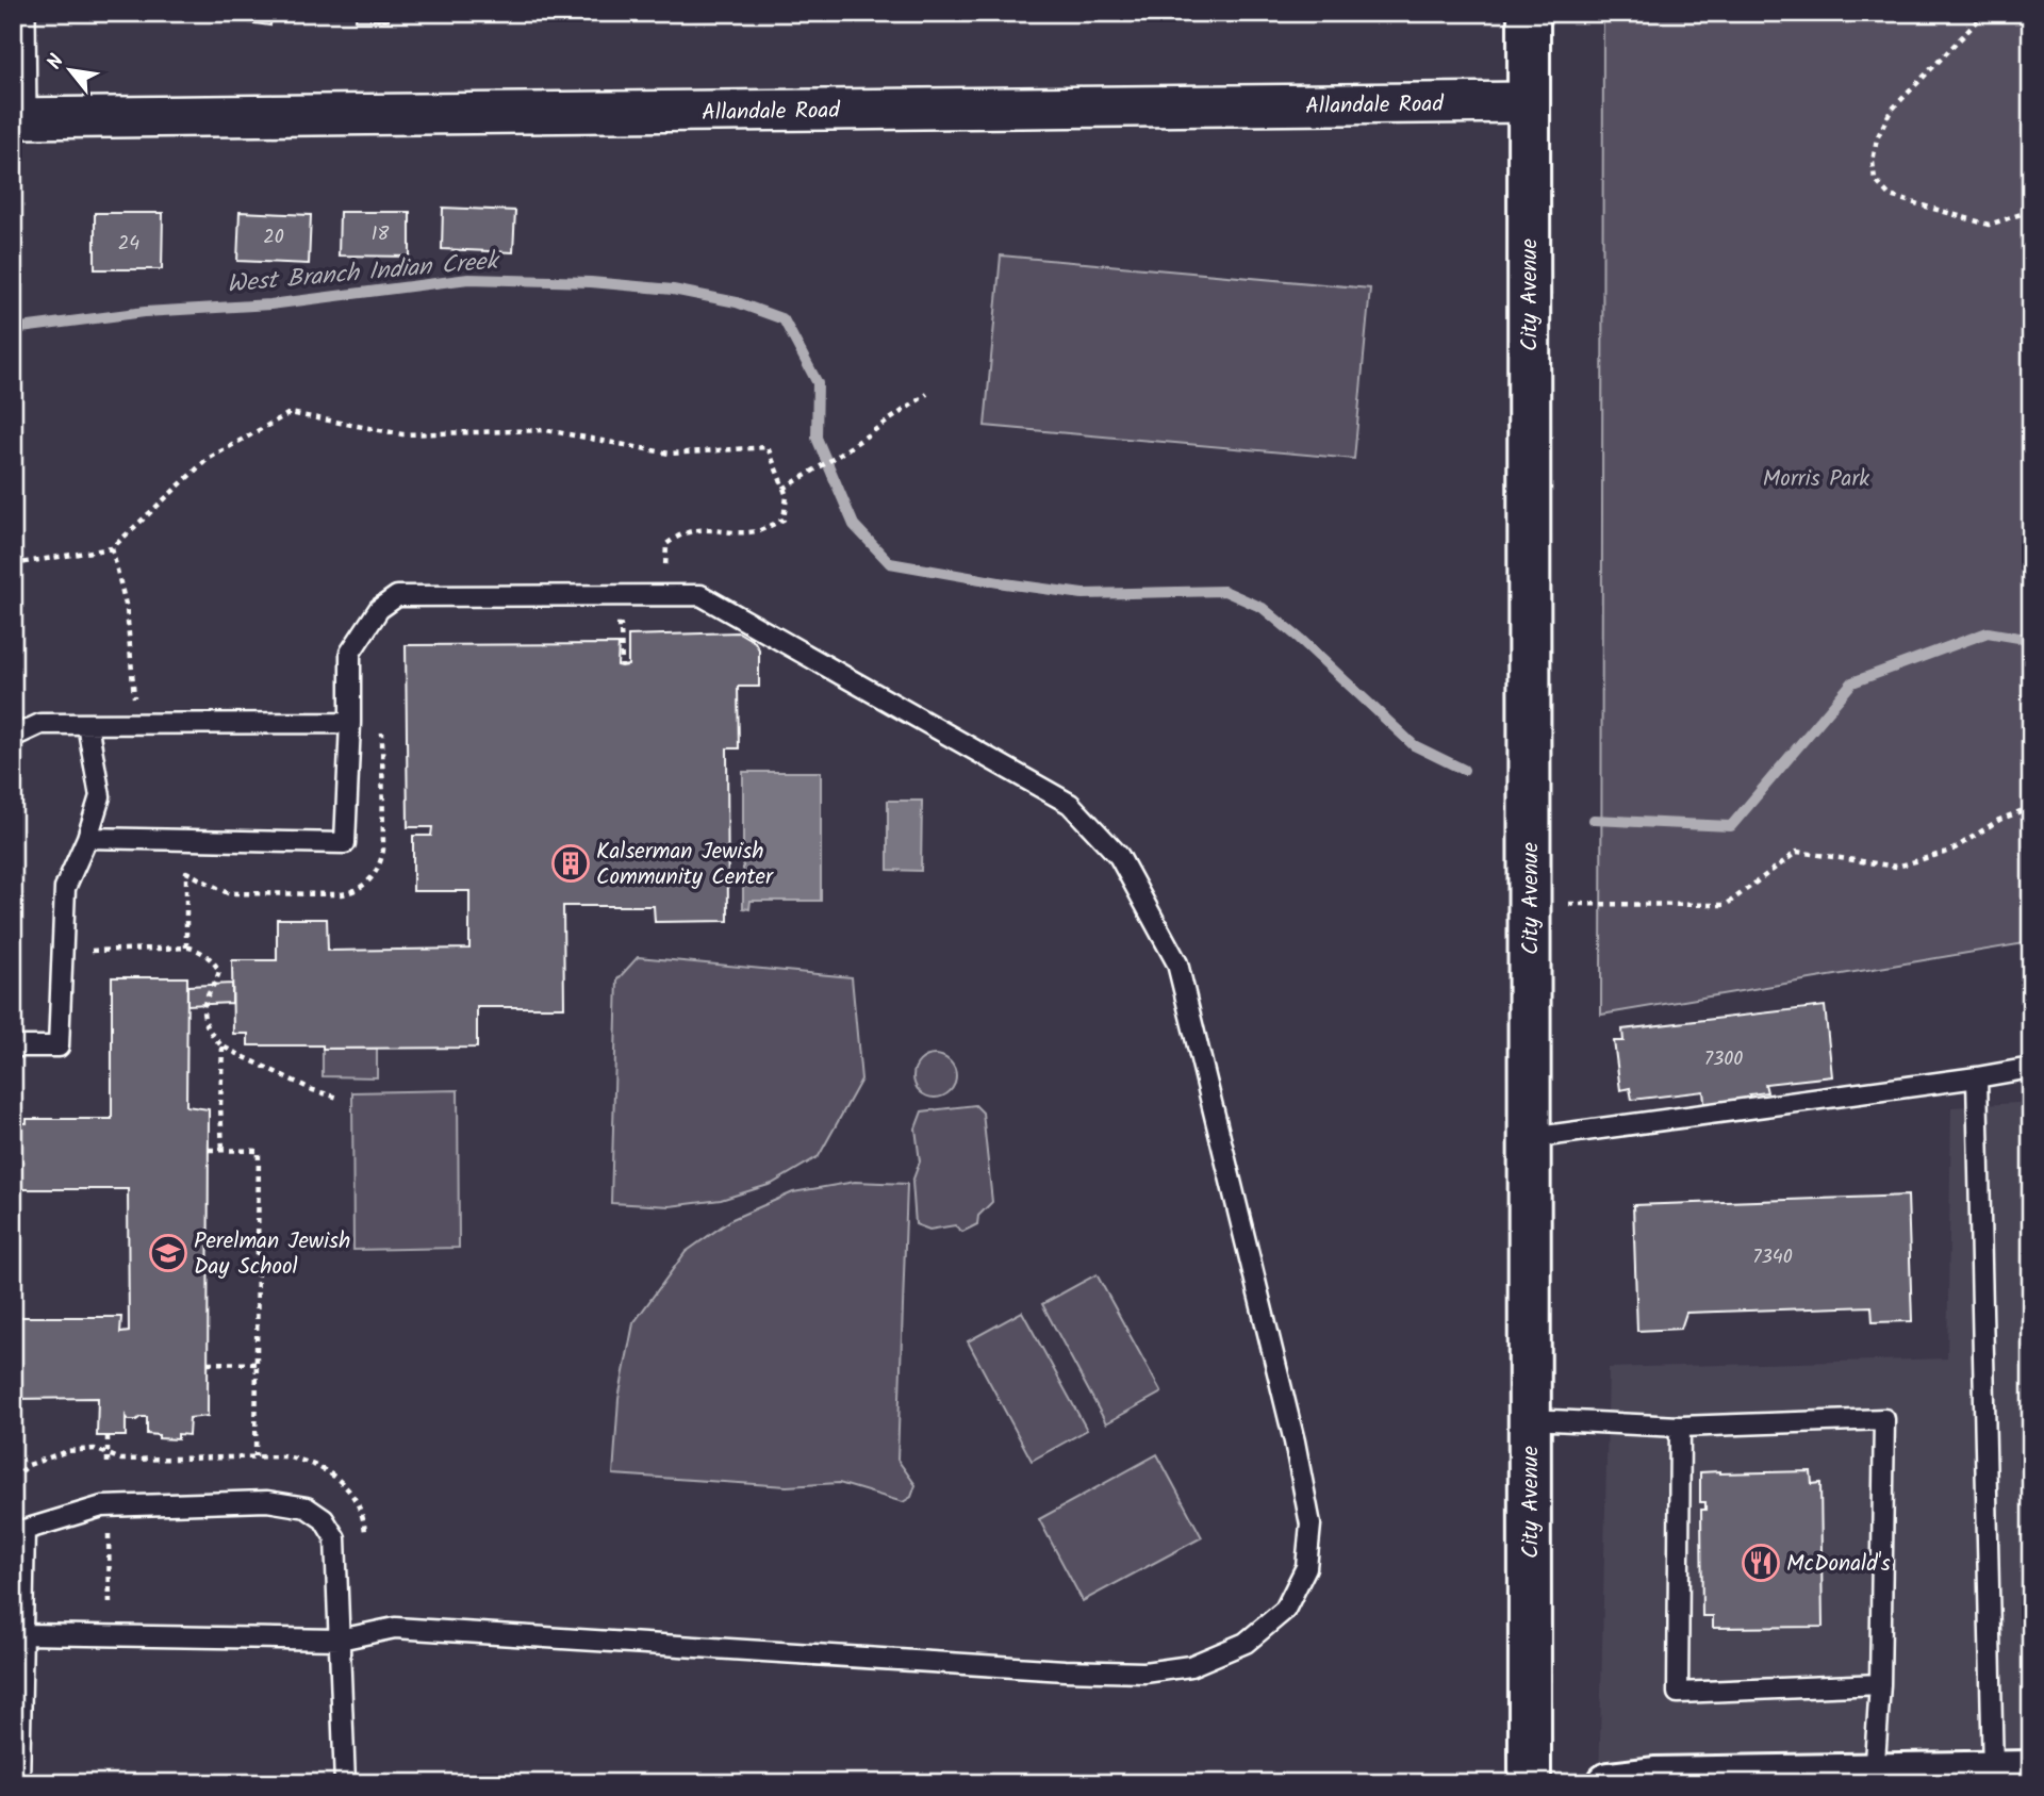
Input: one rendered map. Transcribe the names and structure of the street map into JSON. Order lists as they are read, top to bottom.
{
  "streets": {
    "main road": ["City Avenue"],
    "street": ["Allandale Road"]
  },
  "crossings": [
    ["Allandale Road", "City Avenue"]
  ],
  "water": ["West Branch Indian Creek"],
  "parks": ["Morris Park"],
  "places": {
    "building": ["Kalserman Jewish Community Center"],
    "school or university": ["Perelman Jewish Day School"],
    "restaurant": ["McDonald's"]
  },
  "house_numbers": [
    "18",
    "20",
    "24",
    "7300",
    "7340"
  ],
  "north": "top left"
}
